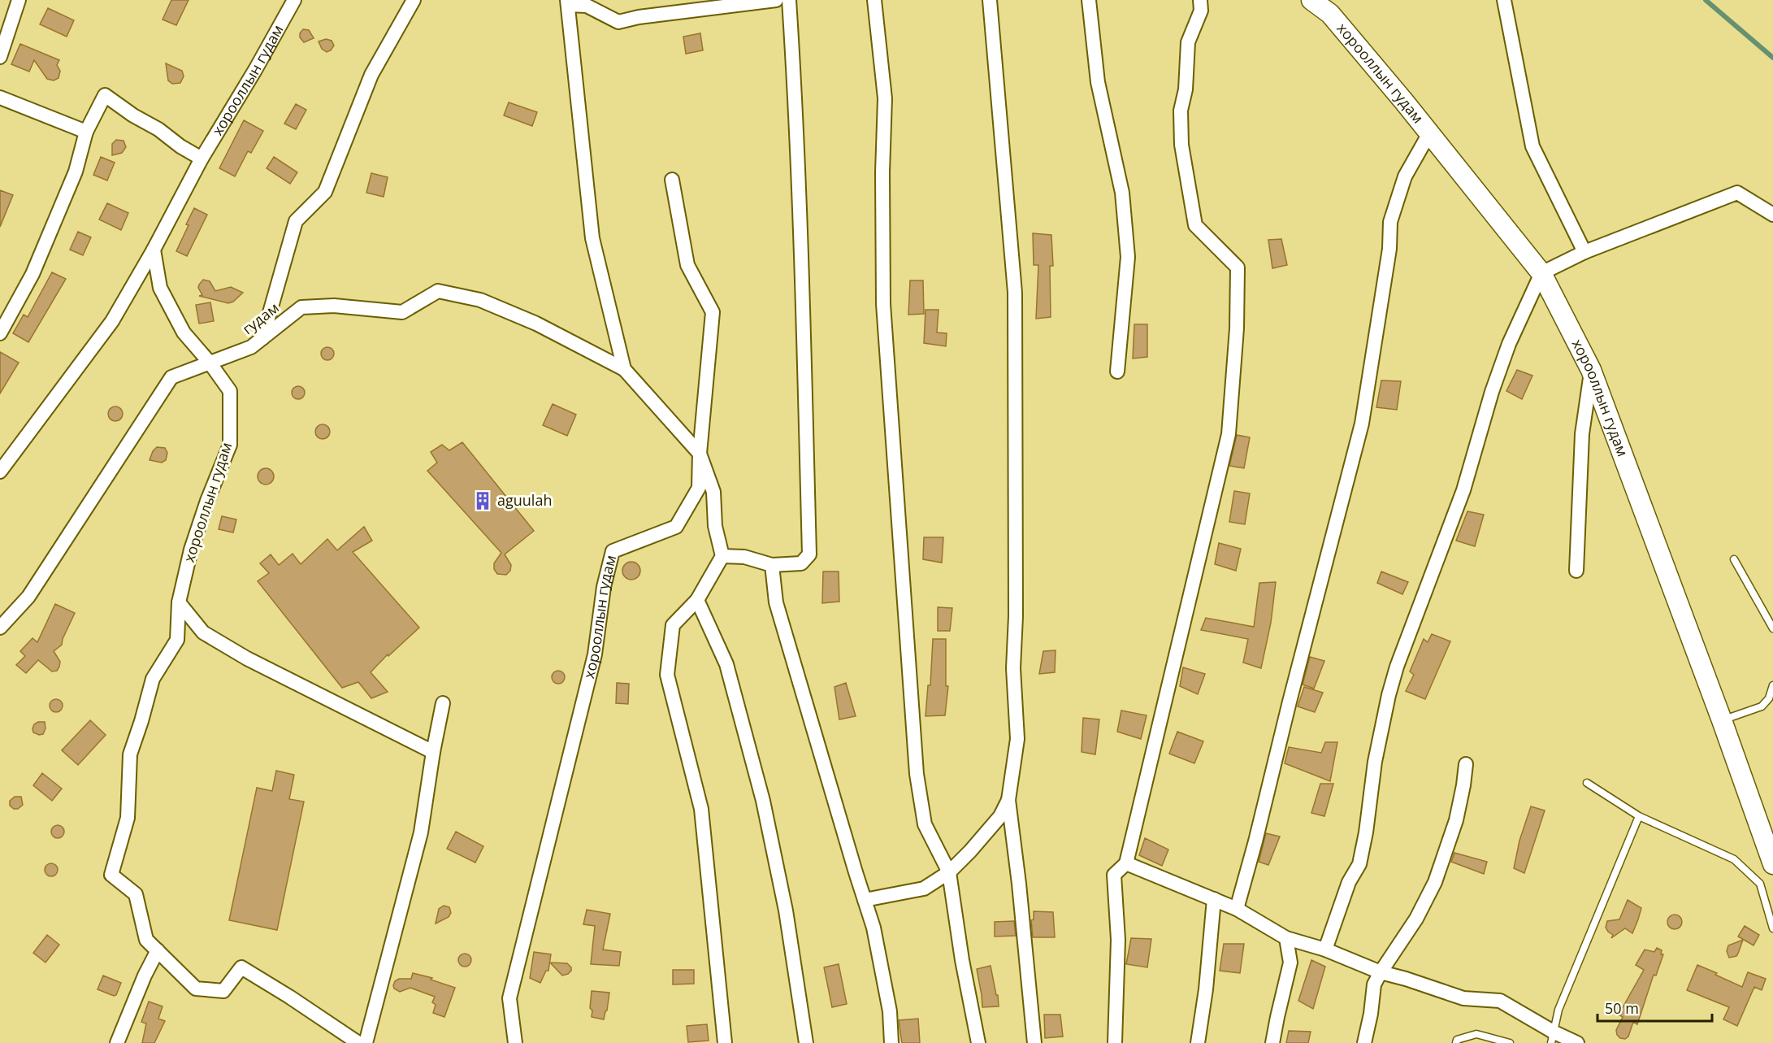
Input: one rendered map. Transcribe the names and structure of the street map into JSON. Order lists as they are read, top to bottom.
{
  "streets": {
    "main road": ["хорооллын гудам"],
    "street": ["гудам"]
  },
  "crossings": [
    ["хорооллын гудам", "гудам"]
  ],
  "places": {
    "building": ["aguulah"]
  },
  "scale_bar": "50 m"
}
